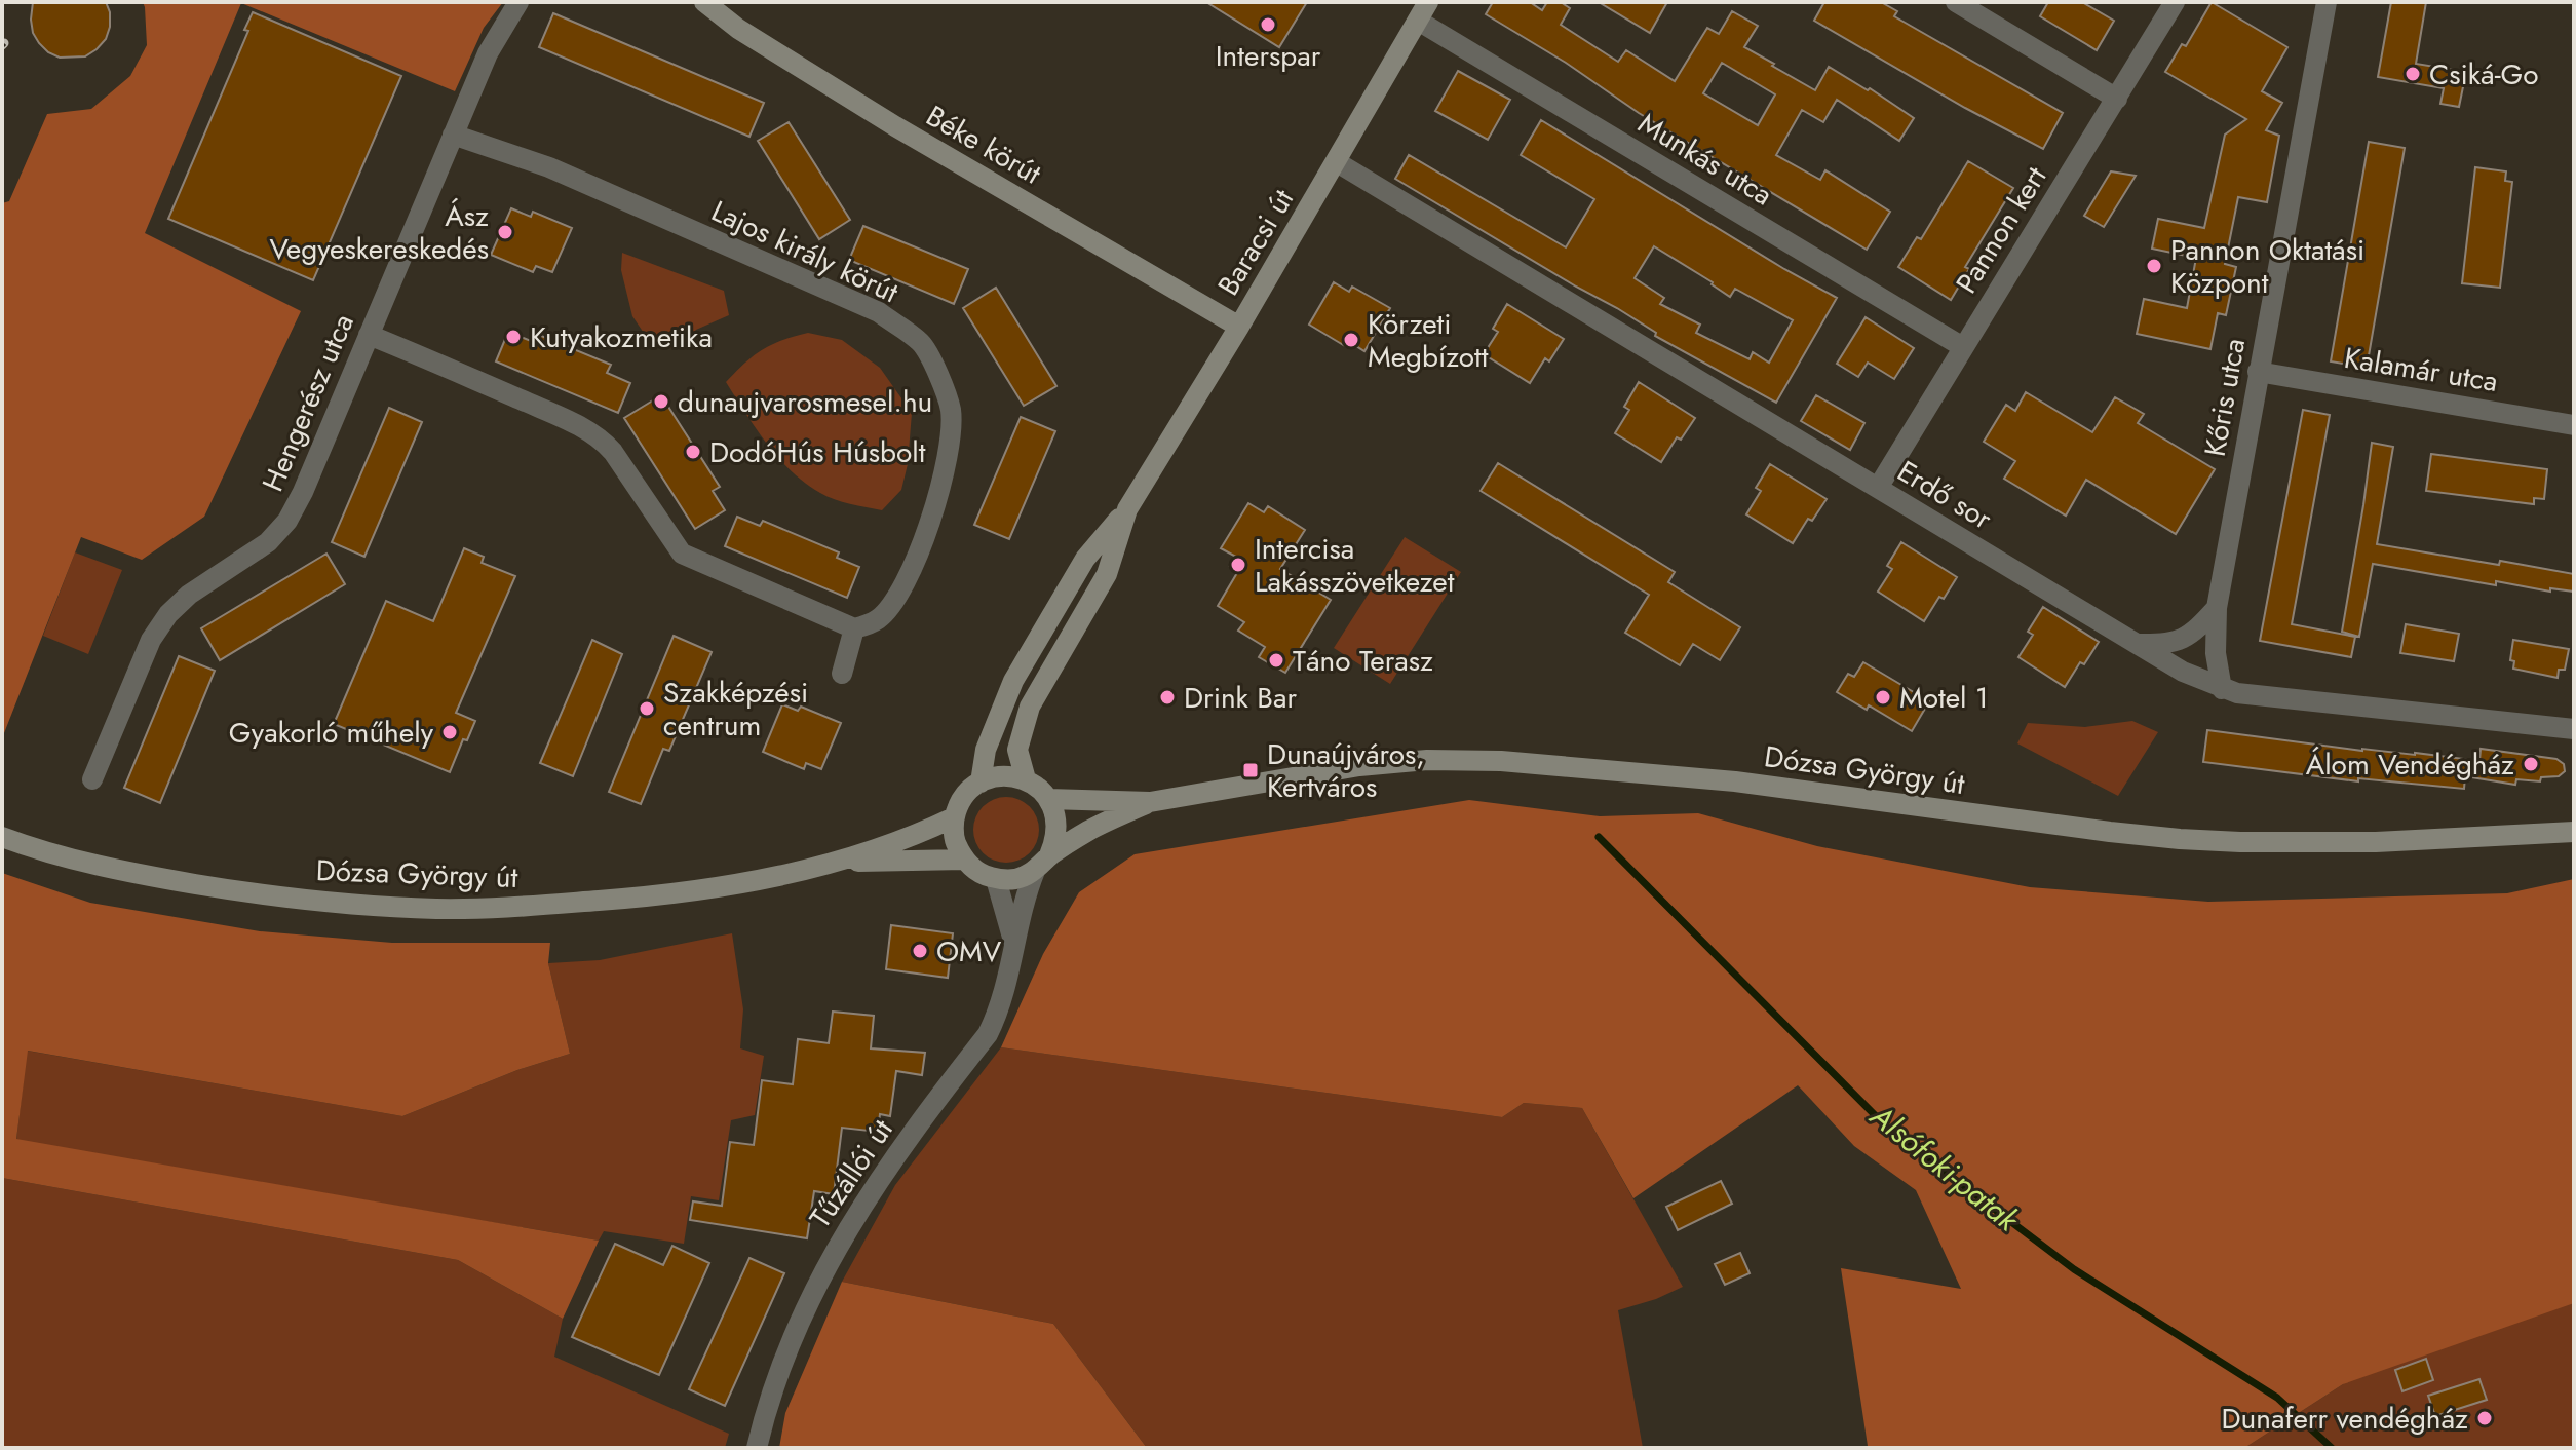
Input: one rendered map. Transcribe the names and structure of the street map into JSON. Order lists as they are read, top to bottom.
{
  "streets": {
    "street": [
      "Béke körút",
      "Munkás utca",
      "Pannon kert",
      "Baracsi út",
      "Lajos király körút",
      "Kalamár utca",
      "Kőris utca",
      "Hengerész utca",
      "Erdő sor",
      "Dózsa György út",
      "Tűzállói út"
    ]
  },
  "crossings": [
    ["Béke körút", "Baracsi út"],
    ["Munkás utca", "Pannon kert"],
    ["Munkás utca", "Baracsi út"],
    ["Pannon kert", "Erdő sor"],
    ["Baracsi út", "Erdő sor"],
    ["Baracsi út", "Dózsa György út"],
    ["Baracsi út", "Tűzállói út"],
    ["Lajos király körút", "Hengerész utca"],
    ["Kalamár utca", "Kőris utca"],
    ["Kőris utca", "Erdő sor"],
    ["Dózsa György út", "Tűzállói út"]
  ],
  "water": ["Alsófoki-patak"],
  "places": {
    "other": [
      "Interspar",
      "Csiká-Go",
      "Ász Vegyeskereskedés",
      "Pannon Oktatási Központ",
      "Kutyakozmetika",
      "Körzeti Megbízott",
      "dunaujvarosmesel.hu",
      "DodóHús Húsbolt",
      "Intercisa Lakásszövetkezet",
      "Táno Terasz",
      "Drink Bar",
      "Motel 1",
      "Szakképzési centrum",
      "Gyakorló műhely",
      "Álom Vendégház",
      "OMV",
      "Dunaferr vendégház"
    ],
    "transit": ["Dunaújváros, Kertváros"]
  }
}
